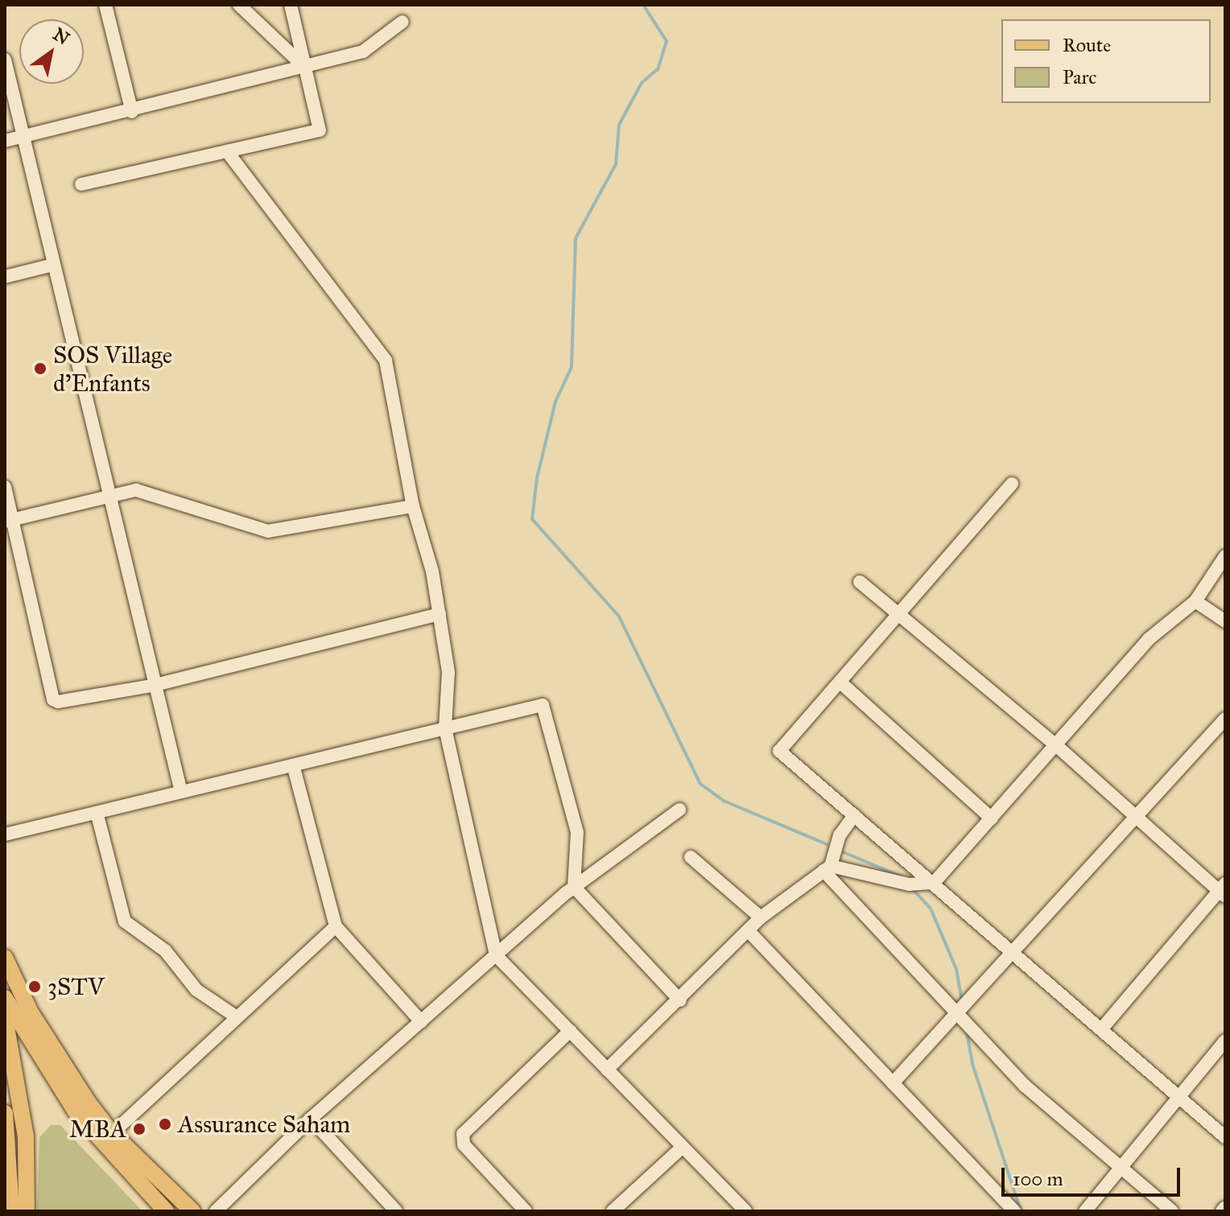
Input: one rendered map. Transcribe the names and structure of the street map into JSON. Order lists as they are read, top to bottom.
{
  "places": [
    "SOS Village d'Enfants",
    "3STV",
    "Assurance Saham",
    "MBA"
  ],
  "legend": ["Route", "Parc"],
  "scale_bar": "100 m",
  "north": "top right"
}
